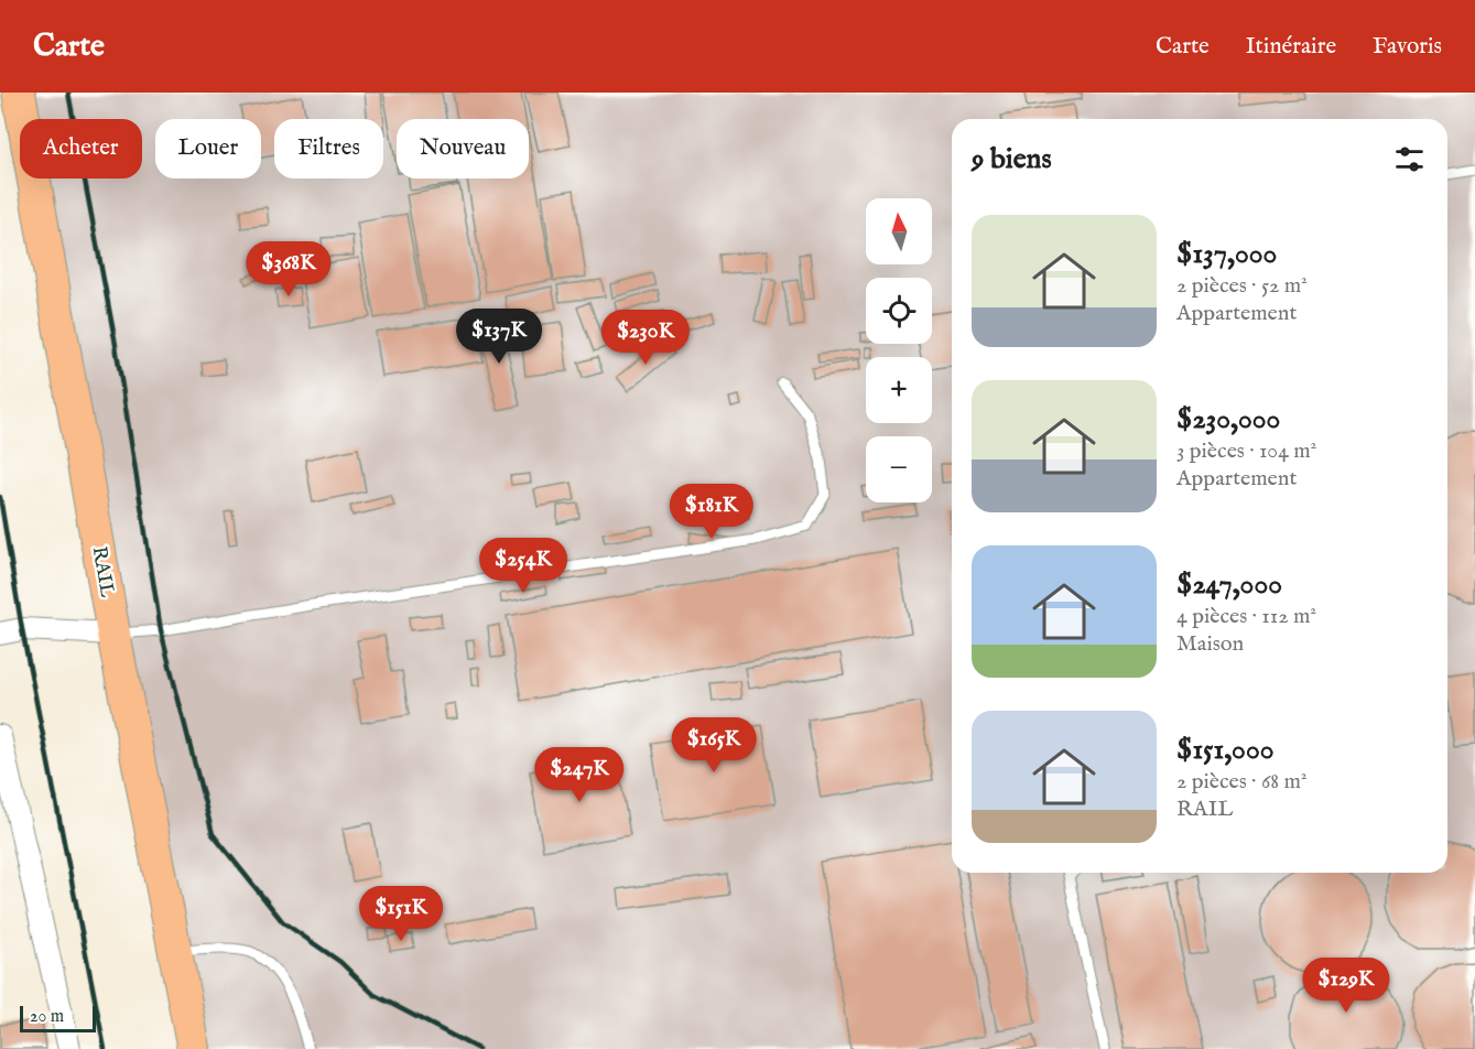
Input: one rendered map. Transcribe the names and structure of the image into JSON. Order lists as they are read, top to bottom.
{
  "streets": {
    "main road": ["RAIL"]
  },
  "scale_bar": "20 m",
  "north": "top",
  "page": {
    "header": "Carte",
    "nav": ["Carte", "Itinéraire", "Favoris"],
    "chip": [
      "Acheter",
      "Louer",
      "Filtres",
      "Nouveau"
    ],
    "heading": "9 biens",
    "map_buttons": ["+", "−"],
    "list": [
      {
        "name": "$137,000",
        "note": "2 pièces · 52 m² · Appartement"
      },
      {
        "name": "$230,000",
        "note": "3 pièces · 104 m² · Appartement"
      },
      {
        "name": "$247,000",
        "note": "4 pièces · 112 m² · Maison"
      },
      {
        "name": "$151,000",
        "note": "2 pièces · 68 m² · RAIL"
      }
    ],
    "price": [
      "$368K",
      "$137K",
      "$230K",
      "$181K",
      "$254K",
      "$165K",
      "$247K",
      "$151K",
      "$129K"
    ],
    "scale": "20 m"
  }
}
